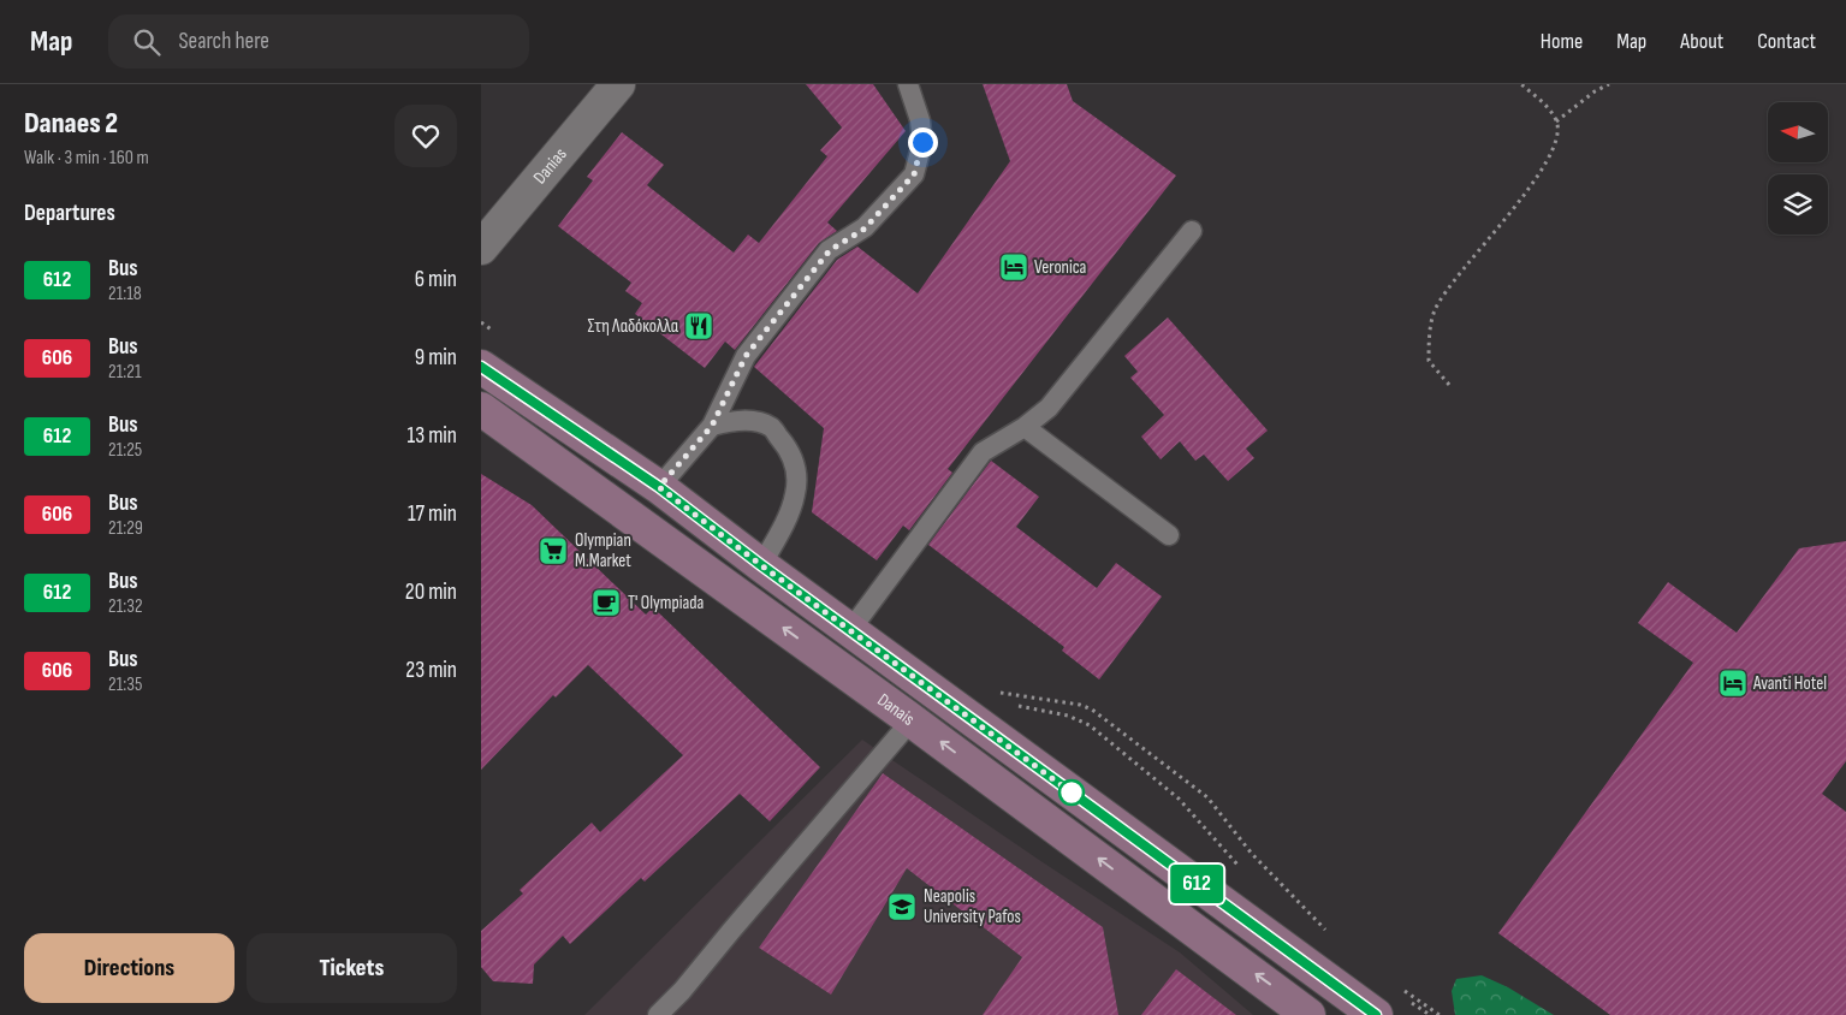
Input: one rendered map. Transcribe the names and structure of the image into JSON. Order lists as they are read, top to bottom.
{
  "streets": {
    "main road": ["Danais"],
    "street": ["Danias"]
  },
  "places": {
    "hotel": ["Veronica", "Avanti Hotel"],
    "restaurant": ["Στη Λαδόκολλα"],
    "supermarket": ["Olympian M.Market"],
    "cafe": ["T' Olympiada"],
    "school or university": ["Neapolis University Pafos"]
  },
  "lines": ["bus line 612"],
  "north": "left",
  "page": {
    "header": "Map",
    "search": "Search here",
    "nav": [
      "Home",
      "Map",
      "About",
      "Contact"
    ],
    "heading": [
      ["Danaes 2", "Walk · 3 min · 160 m"],
      "Departures"
    ],
    "on_map": "612",
    "list": [
      {
        "mark": "612",
        "name": "Bus",
        "note": "21:18",
        "value": "6 min"
      },
      {
        "mark": "606",
        "name": "Bus",
        "note": "21:21",
        "value": "9 min"
      },
      {
        "mark": "612",
        "name": "Bus",
        "note": "21:25",
        "value": "13 min"
      },
      {
        "mark": "606",
        "name": "Bus",
        "note": "21:29",
        "value": "17 min"
      },
      {
        "mark": "612",
        "name": "Bus",
        "note": "21:32",
        "value": "20 min"
      },
      {
        "mark": "606",
        "name": "Bus",
        "note": "21:35",
        "value": "23 min"
      }
    ],
    "buttons": ["Directions", "Tickets"]
  }
}
